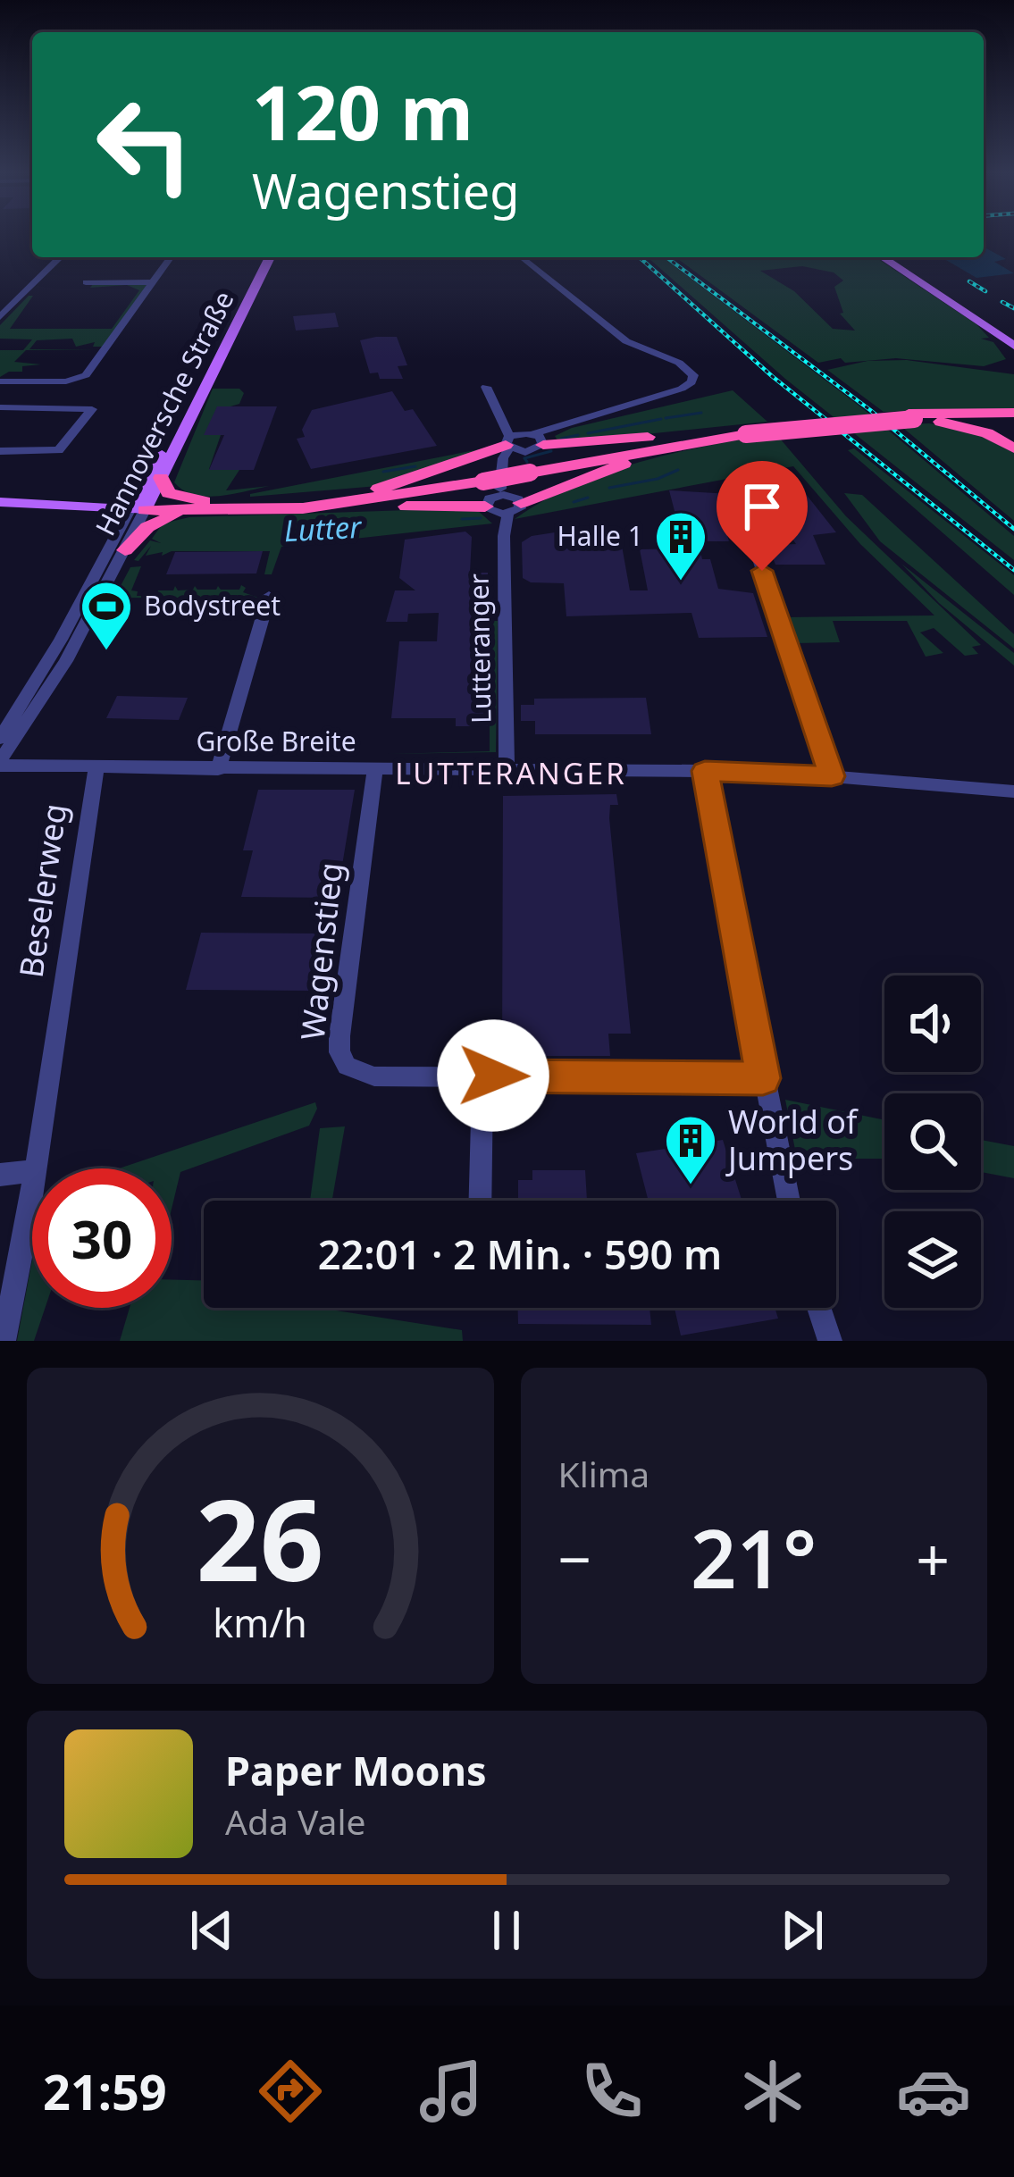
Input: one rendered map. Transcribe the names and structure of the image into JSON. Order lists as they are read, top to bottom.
{
  "streets": {
    "main road": ["Hannoversche Straße"],
    "street": [
      "Lutteranger",
      "Große Breite",
      "Beselerweg",
      "Wagenstieg"
    ]
  },
  "crossings": [
    ["Hannoversche Straße", "Große Breite"],
    ["Lutteranger", "Große Breite"],
    ["Große Breite", "Beselerweg"],
    ["Große Breite", "Wagenstieg"]
  ],
  "districts": ["LUTTERANGER"],
  "water": ["Lutter"],
  "places": {
    "building": ["Halle 1", "World of Jumpers"],
    "sports": ["Bodystreet"]
  },
  "page": {
    "turn": ["120 m", "Wagenstieg"],
    "limit": "30",
    "trip": "22:01 · 2 Min. · 590 m",
    "tile": "Klima",
    "heat": ["−", "21°", "+"],
    "song": ["Paper Moons", "Ada Vale"],
    "tabs": "21:59",
    "gauge": ["26", "km/h"]
  }
}
